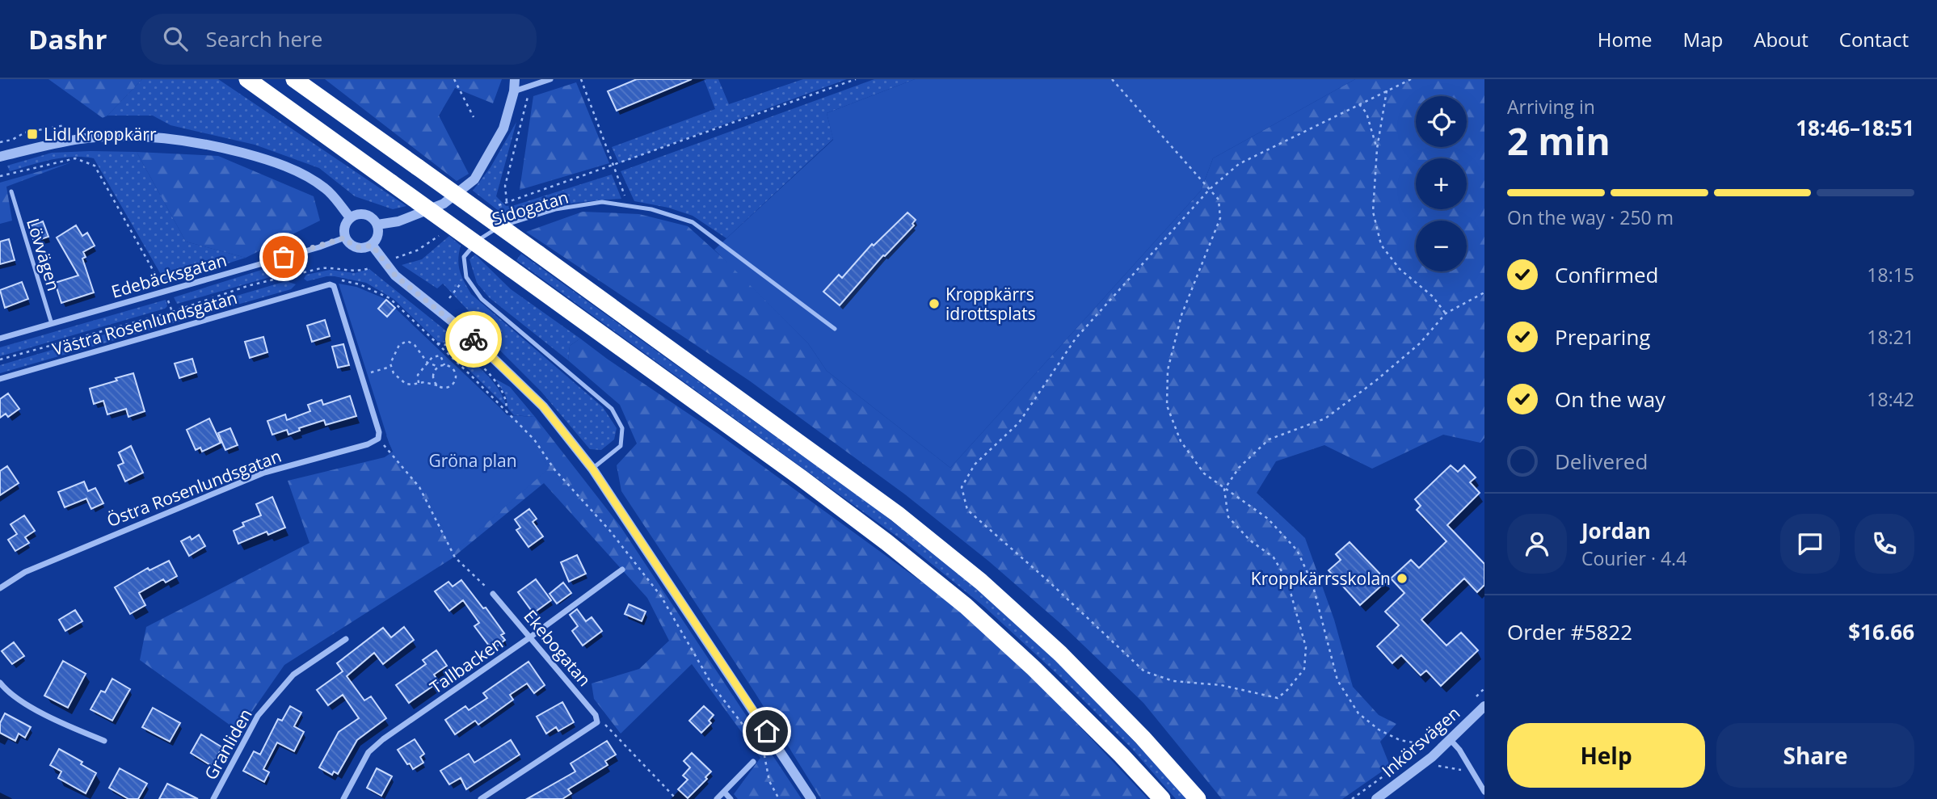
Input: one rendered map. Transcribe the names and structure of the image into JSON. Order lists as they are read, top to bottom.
{
  "streets": {
    "street": [
      "Edebäcksgatan",
      "Västra Rosenlundsgatan",
      "Östra Rosenlundsgatan",
      "Ekebogatan",
      "Tallbacken",
      "Inkörsvägen",
      "Granliden"
    ],
    "lane": ["Sidogatan", "Lövvägen"]
  },
  "crossings": [
    ["Lövvägen", "Edebäcksgatan"],
    ["Ekebogatan", "Tallbacken"]
  ],
  "parks": ["Gröna plan"],
  "places": {
    "transit": ["Lidl Kroppkärr"],
    "other": ["Kroppkärrs idrottsplats", "Kroppkärrsskolan"]
  },
  "page": {
    "header": "Dashr",
    "search": "Search here",
    "nav": [
      "Home",
      "Map",
      "About",
      "Contact"
    ],
    "heading": ["2 min", "Arriving in", "18:46–18:51"],
    "panel": [
      "Jordan",
      "Courier · 4.4",
      "Order #5822",
      "$16.66"
    ],
    "map_buttons": ["+", "−"],
    "bar": "On the way · 250 m",
    "list": [
      ["Confirmed", "18:15"],
      ["Preparing", "18:21"],
      ["On the way", "18:42"],
      "Delivered"
    ],
    "buttons": ["Help", "Share"]
  }
}
